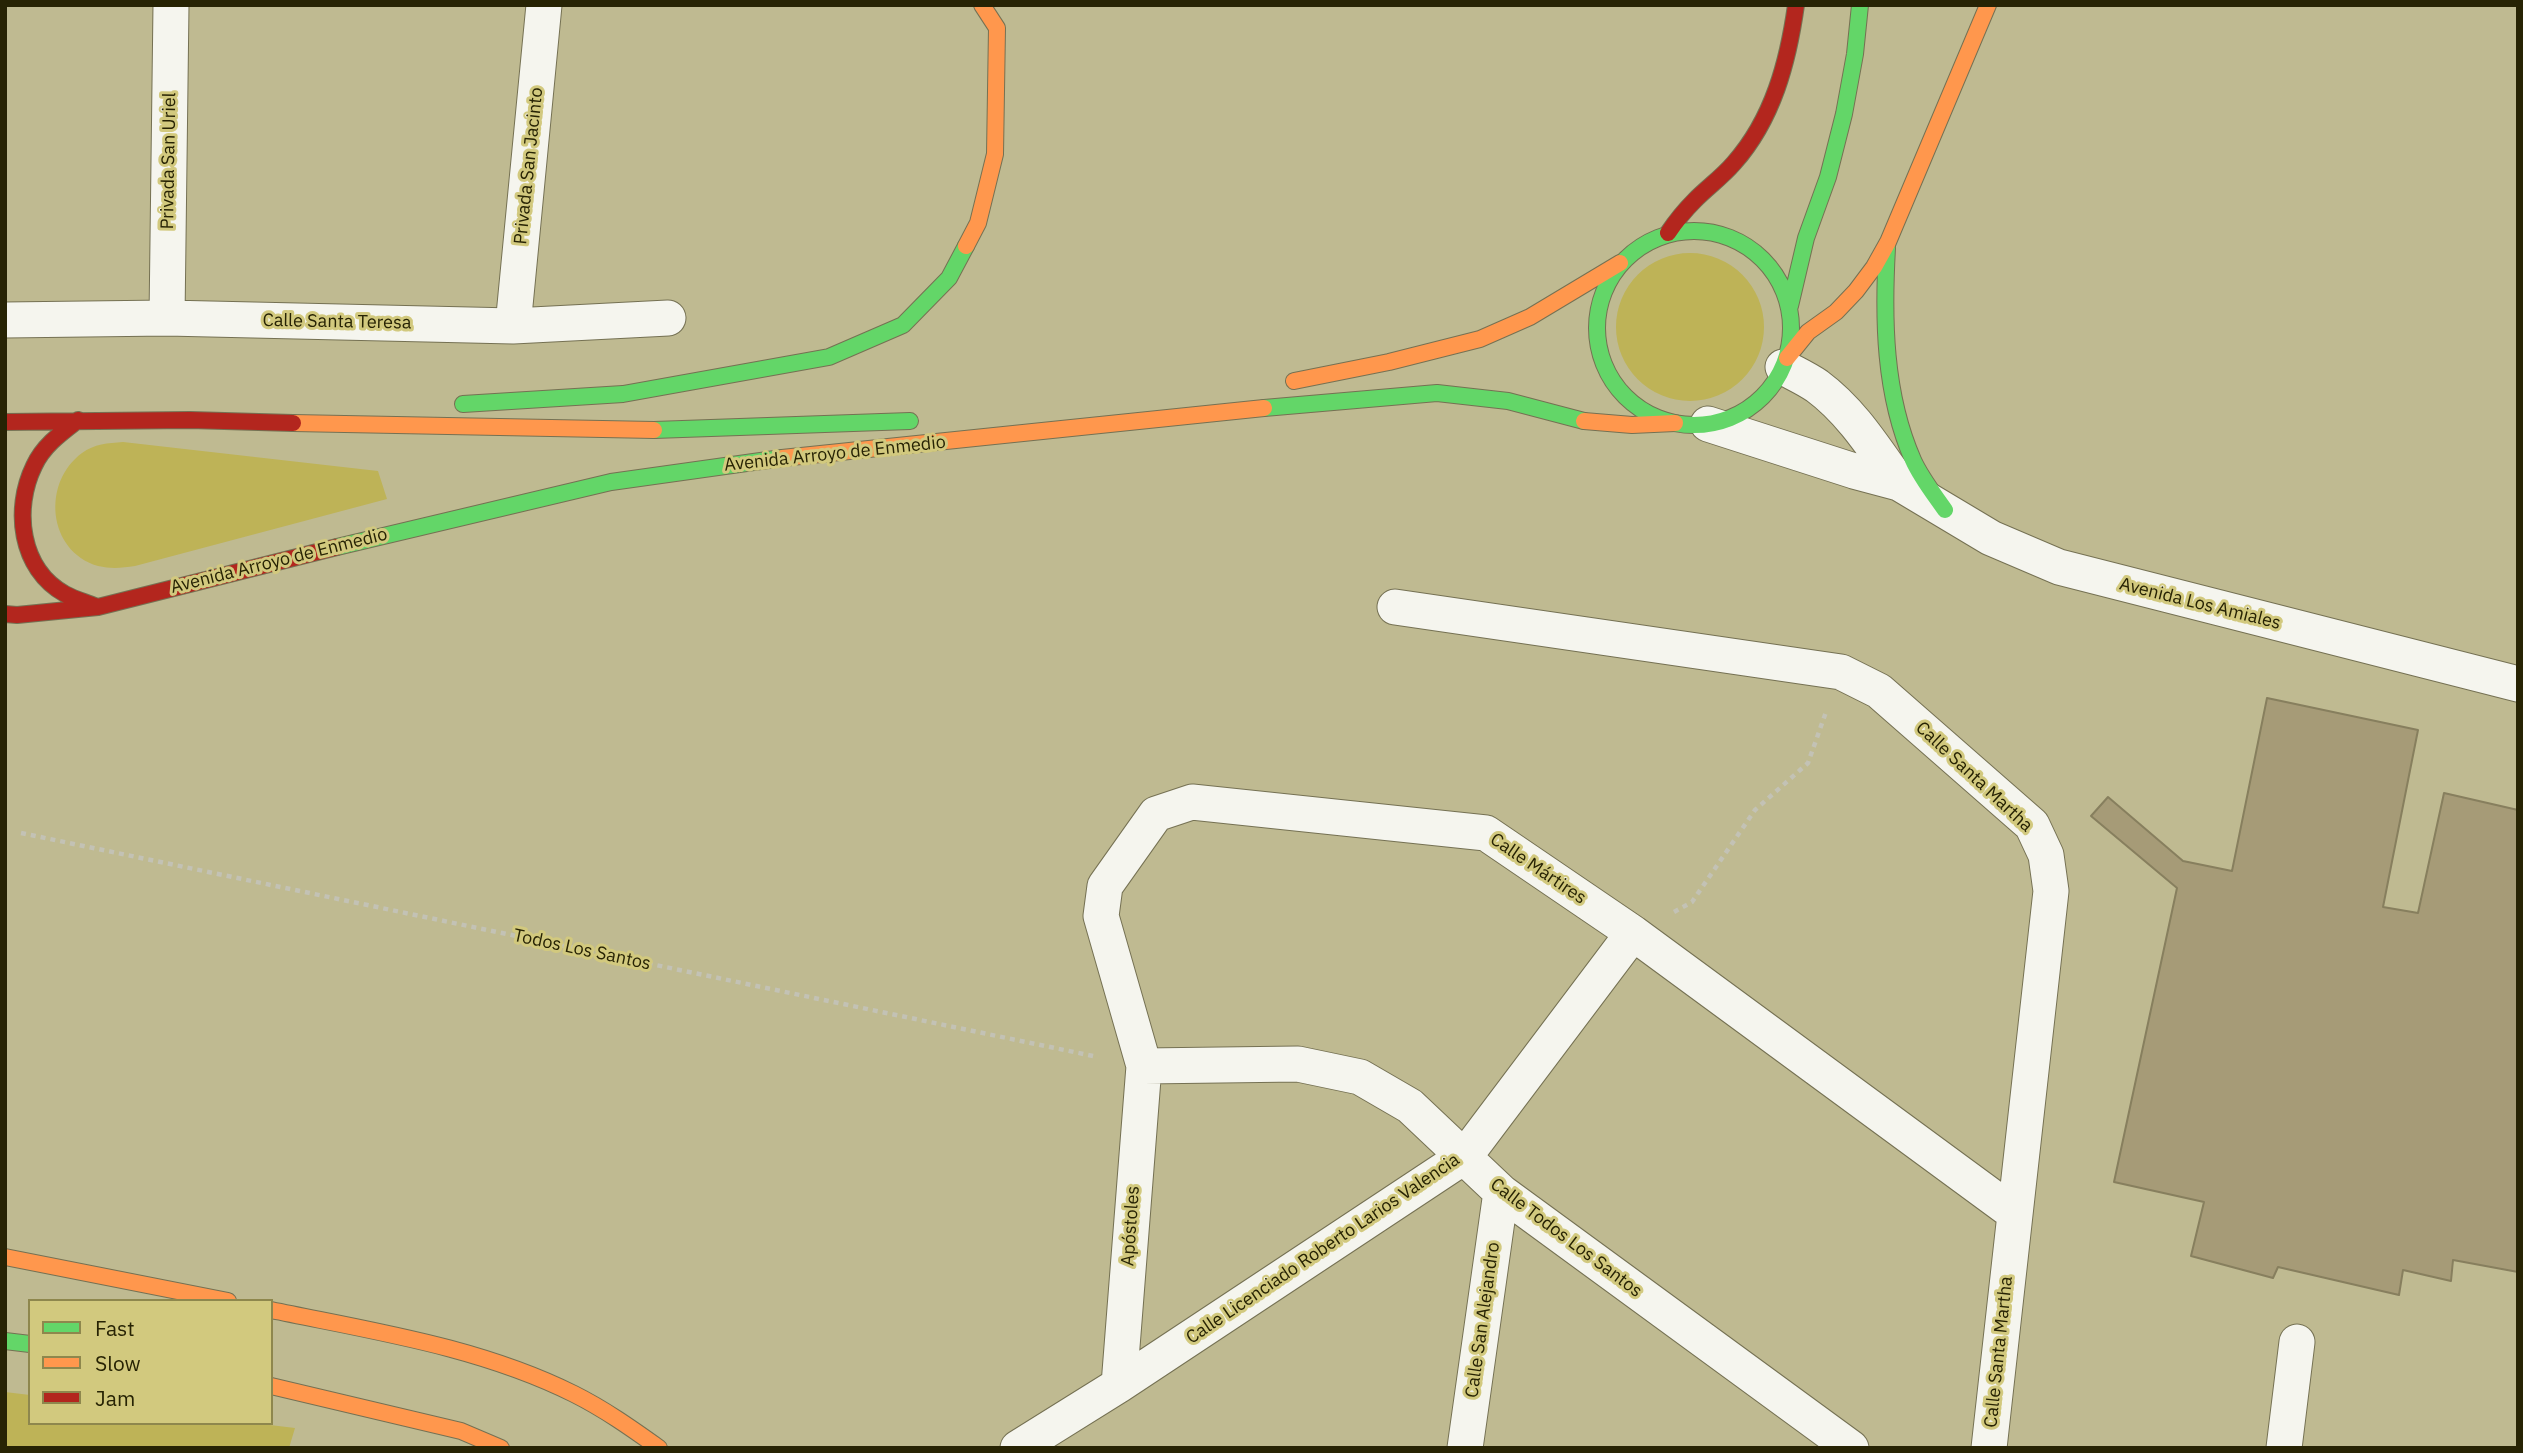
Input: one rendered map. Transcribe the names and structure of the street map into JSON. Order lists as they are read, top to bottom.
{
  "streets": {
    "main road": ["Avenida Arroyo de Enmedio"],
    "street": [
      "Privada San Uriel",
      "Privada San Jacinto",
      "Calle Santa Teresa",
      "Avenida Los Amiales",
      "Calle Santa Martha",
      "Calle Mártires",
      "Apóstoles",
      "Calle Todos Los Santos",
      "Calle Licenciado Roberto Larios Valencia",
      "Calle San Alejandro"
    ],
    "path": ["Todos Los Santos"]
  },
  "crossings": [
    ["Privada San Uriel", "Calle Santa Teresa"],
    ["Privada San Jacinto", "Calle Santa Teresa"],
    ["Avenida Arroyo de Enmedio", "Avenida Los Amiales"],
    ["Calle Santa Martha", "Calle Mártires"],
    ["Calle Mártires", "Todos Los Santos"],
    ["Calle Mártires", "Apóstoles"],
    ["Calle Mártires", "Calle Todos Los Santos"],
    ["Calle Mártires", "Calle Licenciado Roberto Larios Valencia"],
    ["Todos Los Santos", "Apóstoles"],
    ["Todos Los Santos", "Calle Todos Los Santos"],
    ["Apóstoles", "Calle Todos Los Santos"],
    ["Apóstoles", "Calle Licenciado Roberto Larios Valencia"],
    ["Calle Todos Los Santos", "Calle Licenciado Roberto Larios Valencia"],
    ["Calle Todos Los Santos", "Calle San Alejandro"]
  ],
  "legend": ["Fast", "Slow", "Jam"]
}
